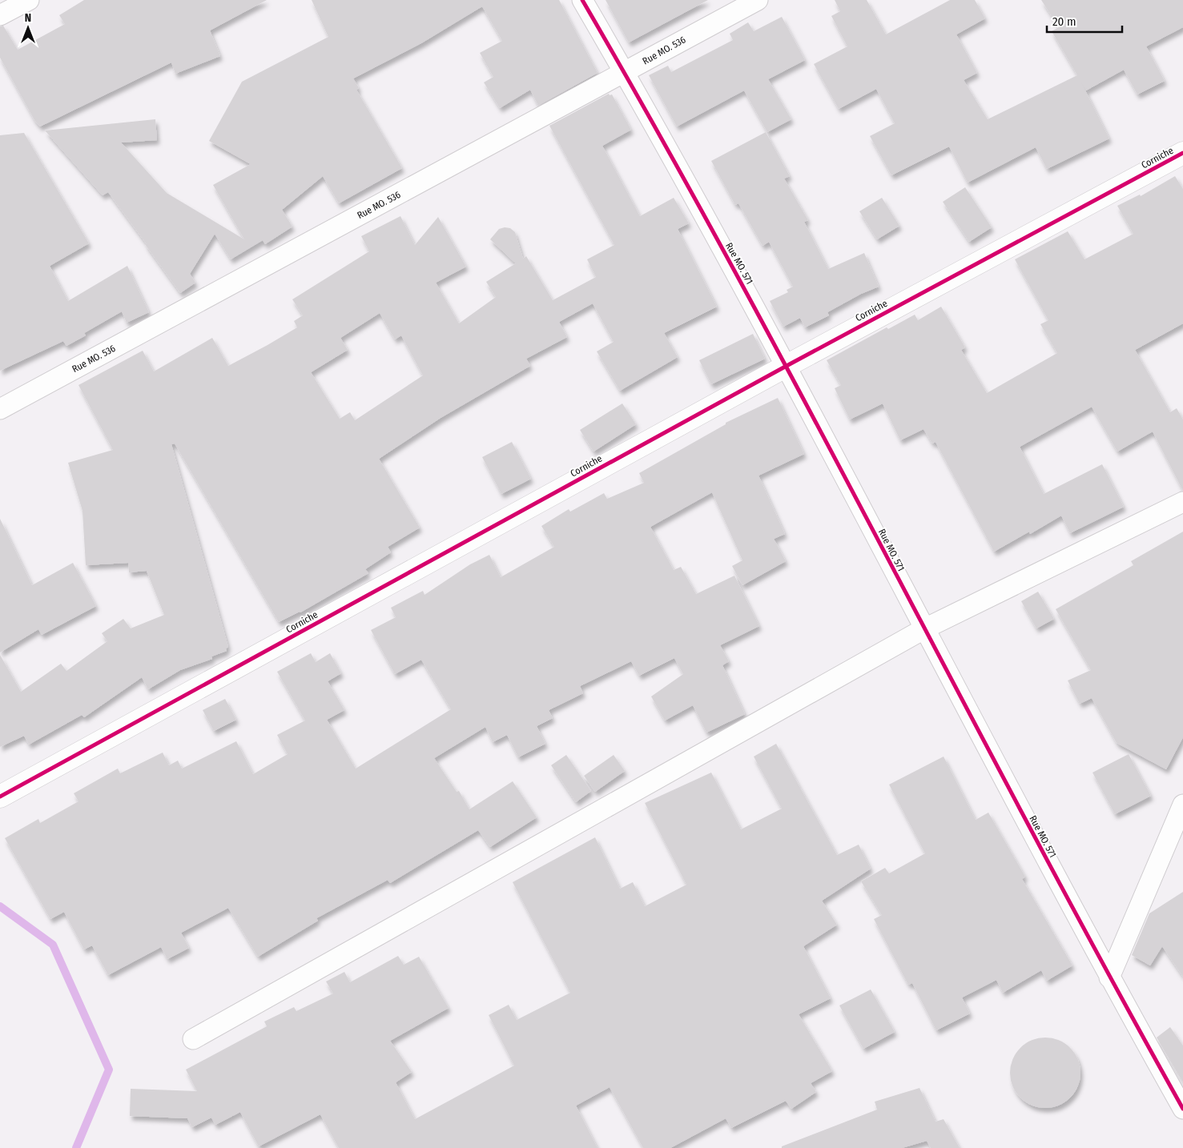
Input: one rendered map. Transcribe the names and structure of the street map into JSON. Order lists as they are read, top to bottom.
{
  "streets": {
    "street": ["Rue MO. 536", "Corniche", "Rue MO. 571"]
  },
  "crossings": [
    ["Rue MO. 536", "Rue MO. 571"],
    ["Corniche", "Rue MO. 571"]
  ],
  "scale_bar": "20 m",
  "north": "top"
}
